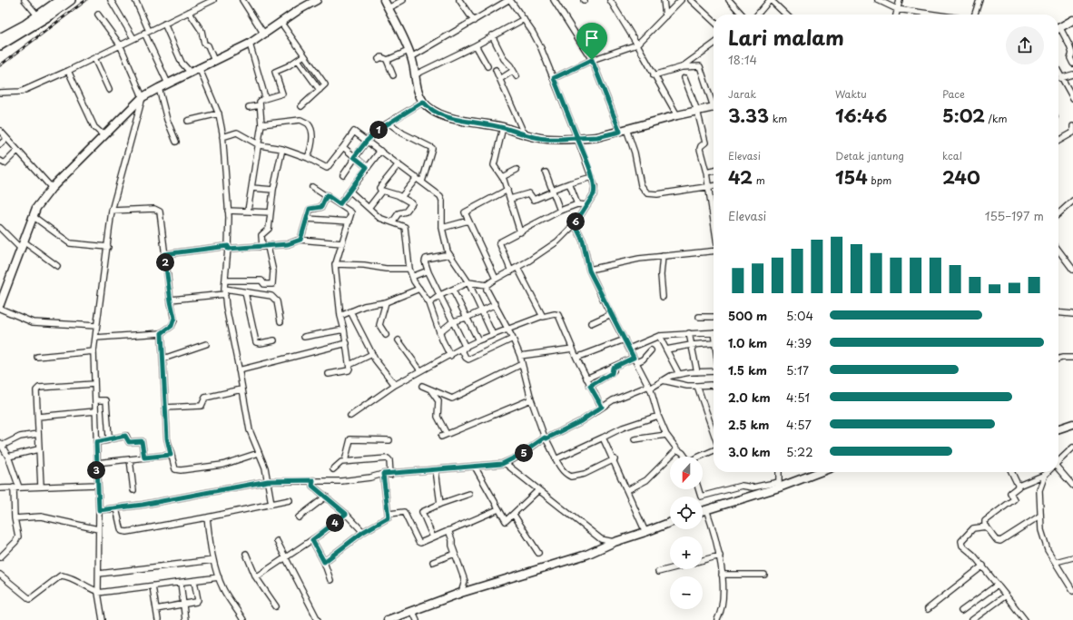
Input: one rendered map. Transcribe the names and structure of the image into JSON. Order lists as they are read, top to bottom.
{
  "north": "bottom",
  "page": {
    "heading": ["Lari malam", "18:14"],
    "stats": [
      ["Jarak", "3.33 km"],
      ["Waktu", "16:46"],
      ["Pace", "5:02 /km"],
      ["Elevasi", "42 m"],
      ["Detak jantung", "154 bpm"],
      ["kcal", "240"]
    ],
    "pins": [
      "1",
      "6",
      "2",
      "5",
      "3",
      "4"
    ],
    "chart": ["Elevasi", "155–197 m"],
    "list": [
      {
        "name": "500 m",
        "note": "5:04"
      },
      {
        "name": "1.0 km",
        "note": "4:39"
      },
      {
        "name": "1.5 km",
        "note": "5:17"
      },
      {
        "name": "2.0 km",
        "note": "4:51"
      },
      {
        "name": "2.5 km",
        "note": "4:57"
      },
      {
        "name": "3.0 km",
        "note": "5:22"
      }
    ],
    "map_buttons": ["+", "−"]
  }
}
